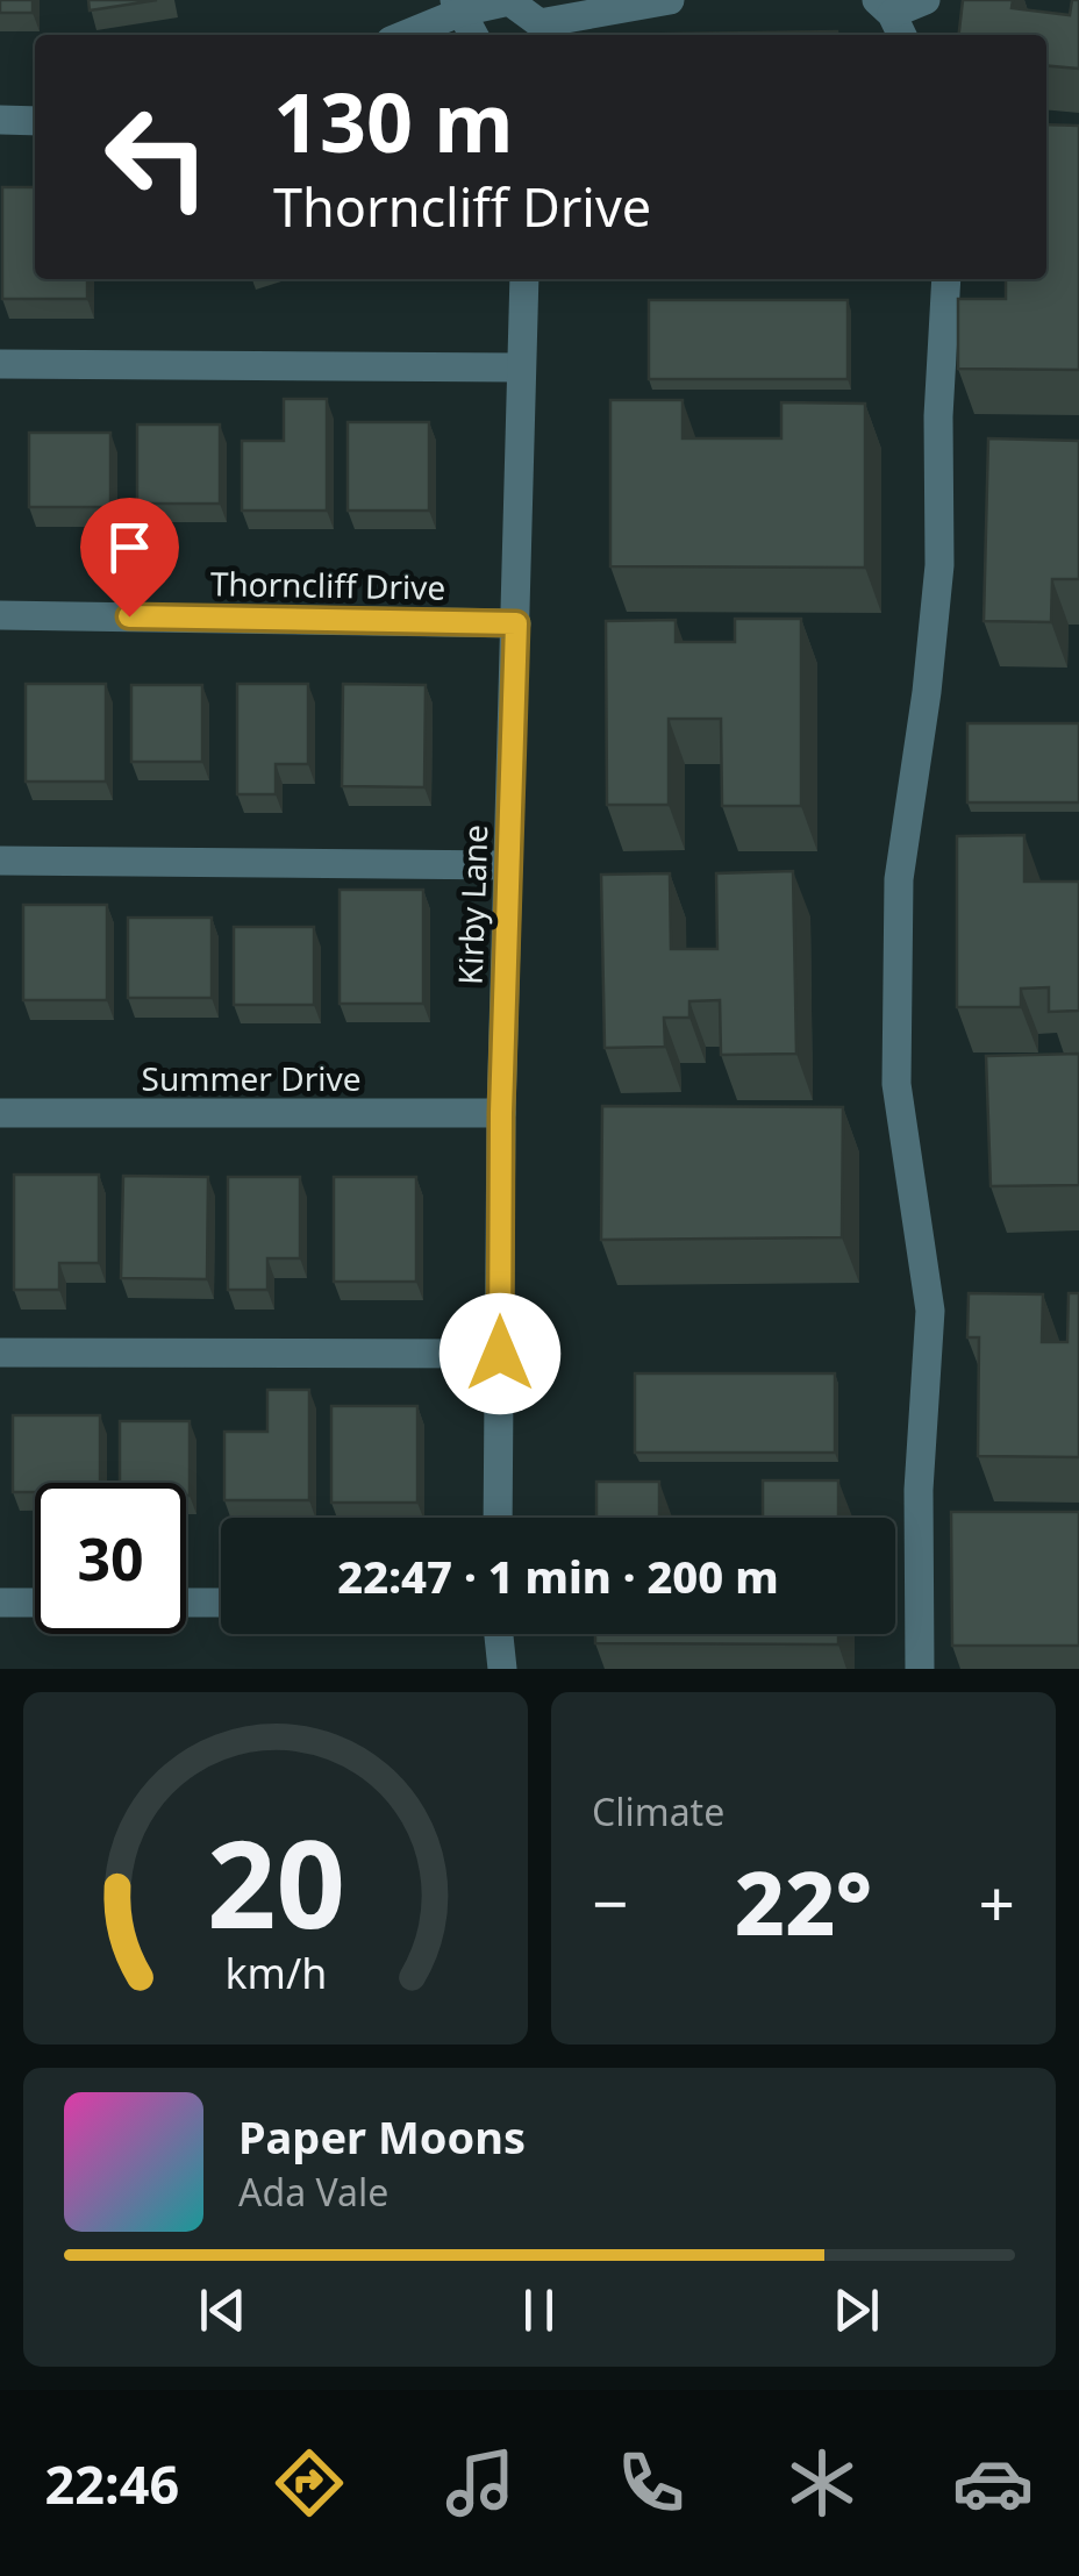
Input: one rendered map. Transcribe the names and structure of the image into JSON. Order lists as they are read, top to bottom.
{
  "streets": {
    "street": ["Thorncliff Drive", "Kirby Lane", "Summer Drive"]
  },
  "crossings": [
    ["Thorncliff Drive", "Kirby Lane"],
    ["Kirby Lane", "Summer Drive"]
  ],
  "page": {
    "turn": ["130 m", "Thorncliff Drive"],
    "limit": "30",
    "trip": "22:47 · 1 min · 200 m",
    "tile": "Climate",
    "heat": ["−", "22°", "+"],
    "song": ["Paper Moons", "Ada Vale"],
    "tabs": "22:46",
    "gauge": ["20", "km/h"]
  }
}
